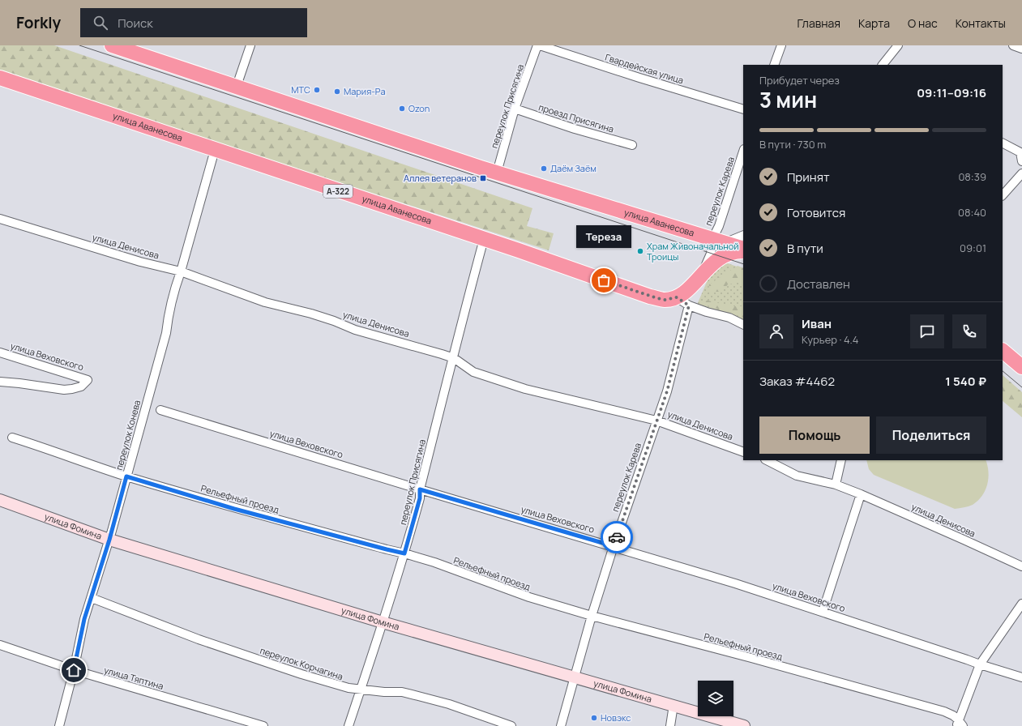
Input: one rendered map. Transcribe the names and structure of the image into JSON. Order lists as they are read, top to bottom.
{
  "streets": {
    "highway": ["улица Аванесова", "А-322"],
    "street": [
      "Гвардейская улица",
      "переулок Присягина",
      "проезд Присягина",
      "переулок Карева",
      "улица Денисова",
      "улица Веховского",
      "переулок Конева",
      "Рельефный проезд",
      "улица Фомина",
      "переулок Корчагина",
      "улица Тяптина"
    ]
  },
  "crossings": [
    ["Гвардейская улица", "переулок Присягина"],
    ["переулок Присягина", "проезд Присягина"],
    ["переулок Присягина", "улица Аванесова"],
    ["переулок Присягина", "улица Денисова"],
    ["переулок Присягина", "улица Веховского"],
    ["переулок Присягина", "Рельефный проезд"],
    ["переулок Присягина", "улица Фомина"],
    ["переулок Присягина", "переулок Корчагина"],
    ["улица Аванесова", "переулок Карева"],
    ["улица Аванесова", "переулок Конева"],
    ["переулок Карева", "улица Денисова"],
    ["переулок Карева", "улица Веховского"],
    ["переулок Карева", "Рельефный проезд"],
    ["переулок Карева", "улица Фомина"],
    ["улица Денисова", "переулок Конева"],
    ["переулок Конева", "Рельефный проезд"],
    ["переулок Конева", "улица Фомина"],
    ["переулок Конева", "переулок Корчагина"],
    ["переулок Конева", "улица Тяптина"]
  ],
  "places": {
    "other": [
      "МТС",
      "Мария-Ра",
      "Ozon",
      "Даём Заём",
      "Храм Живоначальной Троицы",
      "Тереза",
      "Новэкс"
    ],
    "transit": ["Аллея ветеранов"]
  },
  "page": {
    "header": "Forkly",
    "search": "Поиск",
    "nav": [
      "Главная",
      "Карта",
      "О нас",
      "Контакты"
    ],
    "heading": ["3 мин", "Прибудет через", "09:11–09:16"],
    "panel": [
      "Иван",
      "Курьер · 4.4",
      "Заказ #4462",
      "1 540 ₽"
    ],
    "bar": "В пути · 730 m",
    "list": [
      ["Принят", "08:39"],
      ["Готовится", "08:40"],
      ["В пути", "09:01"],
      "Доставлен"
    ],
    "bubble": "Тереза",
    "buttons": ["Помощь", "Поделиться"]
  }
}
